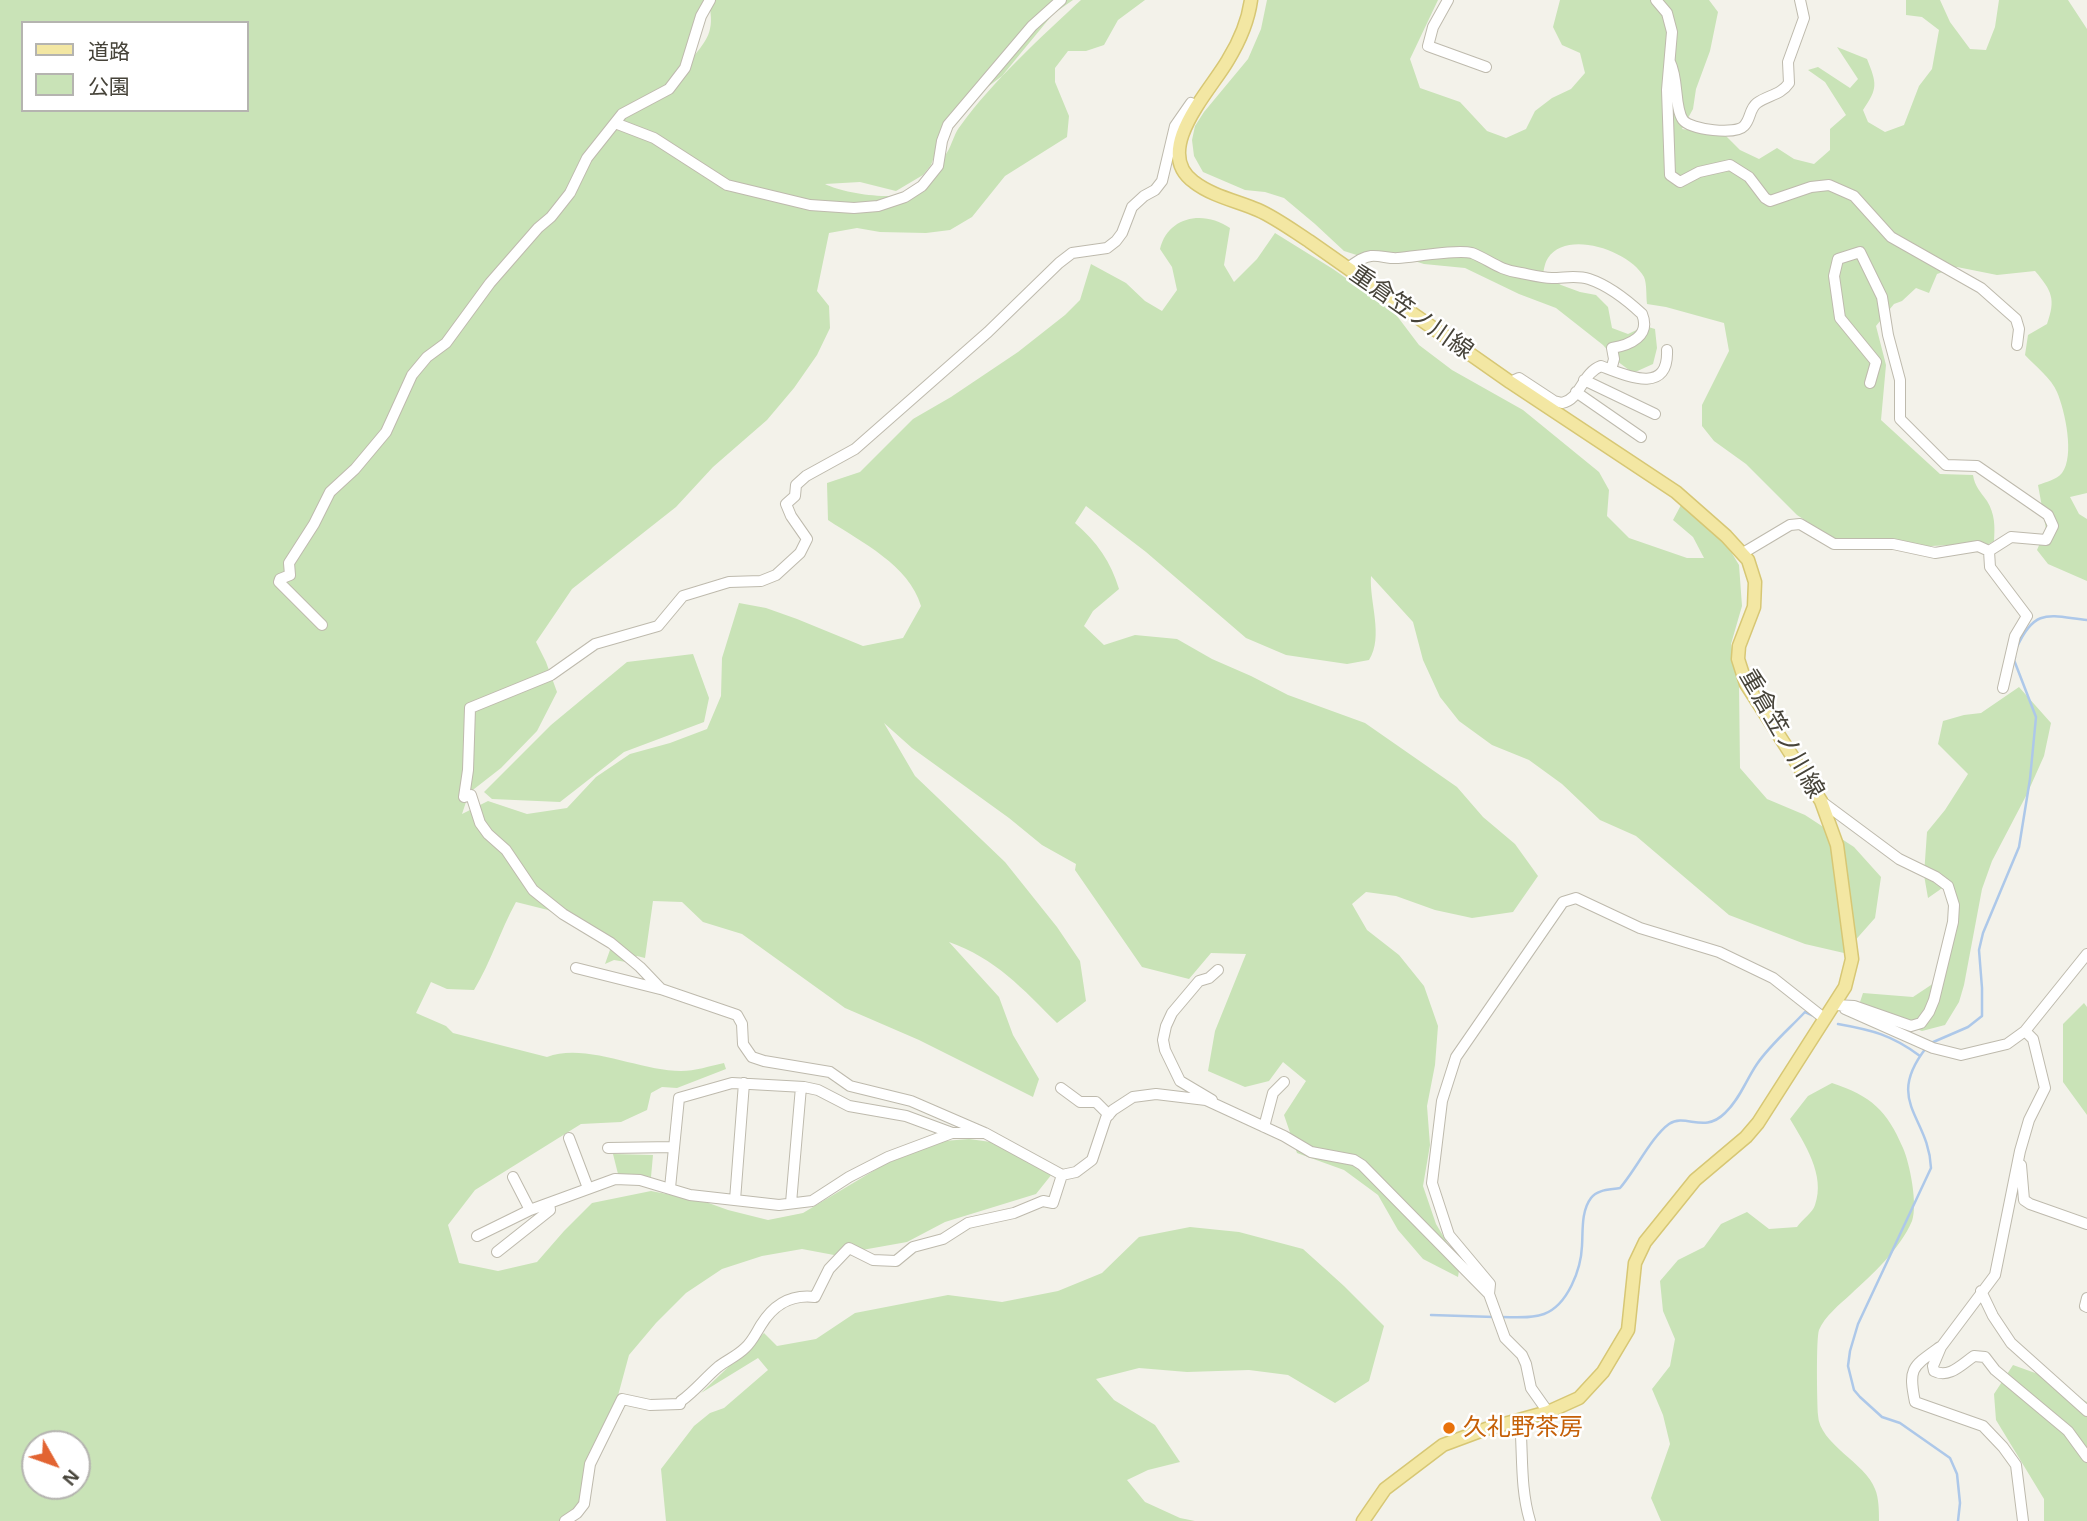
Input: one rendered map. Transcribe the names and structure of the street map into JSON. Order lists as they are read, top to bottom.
{
  "streets": {
    "main road": ["重倉笠ノ川線"]
  },
  "places": ["久礼野茶房"],
  "legend": ["道路", "公園"],
  "north": "bottom right"
}
